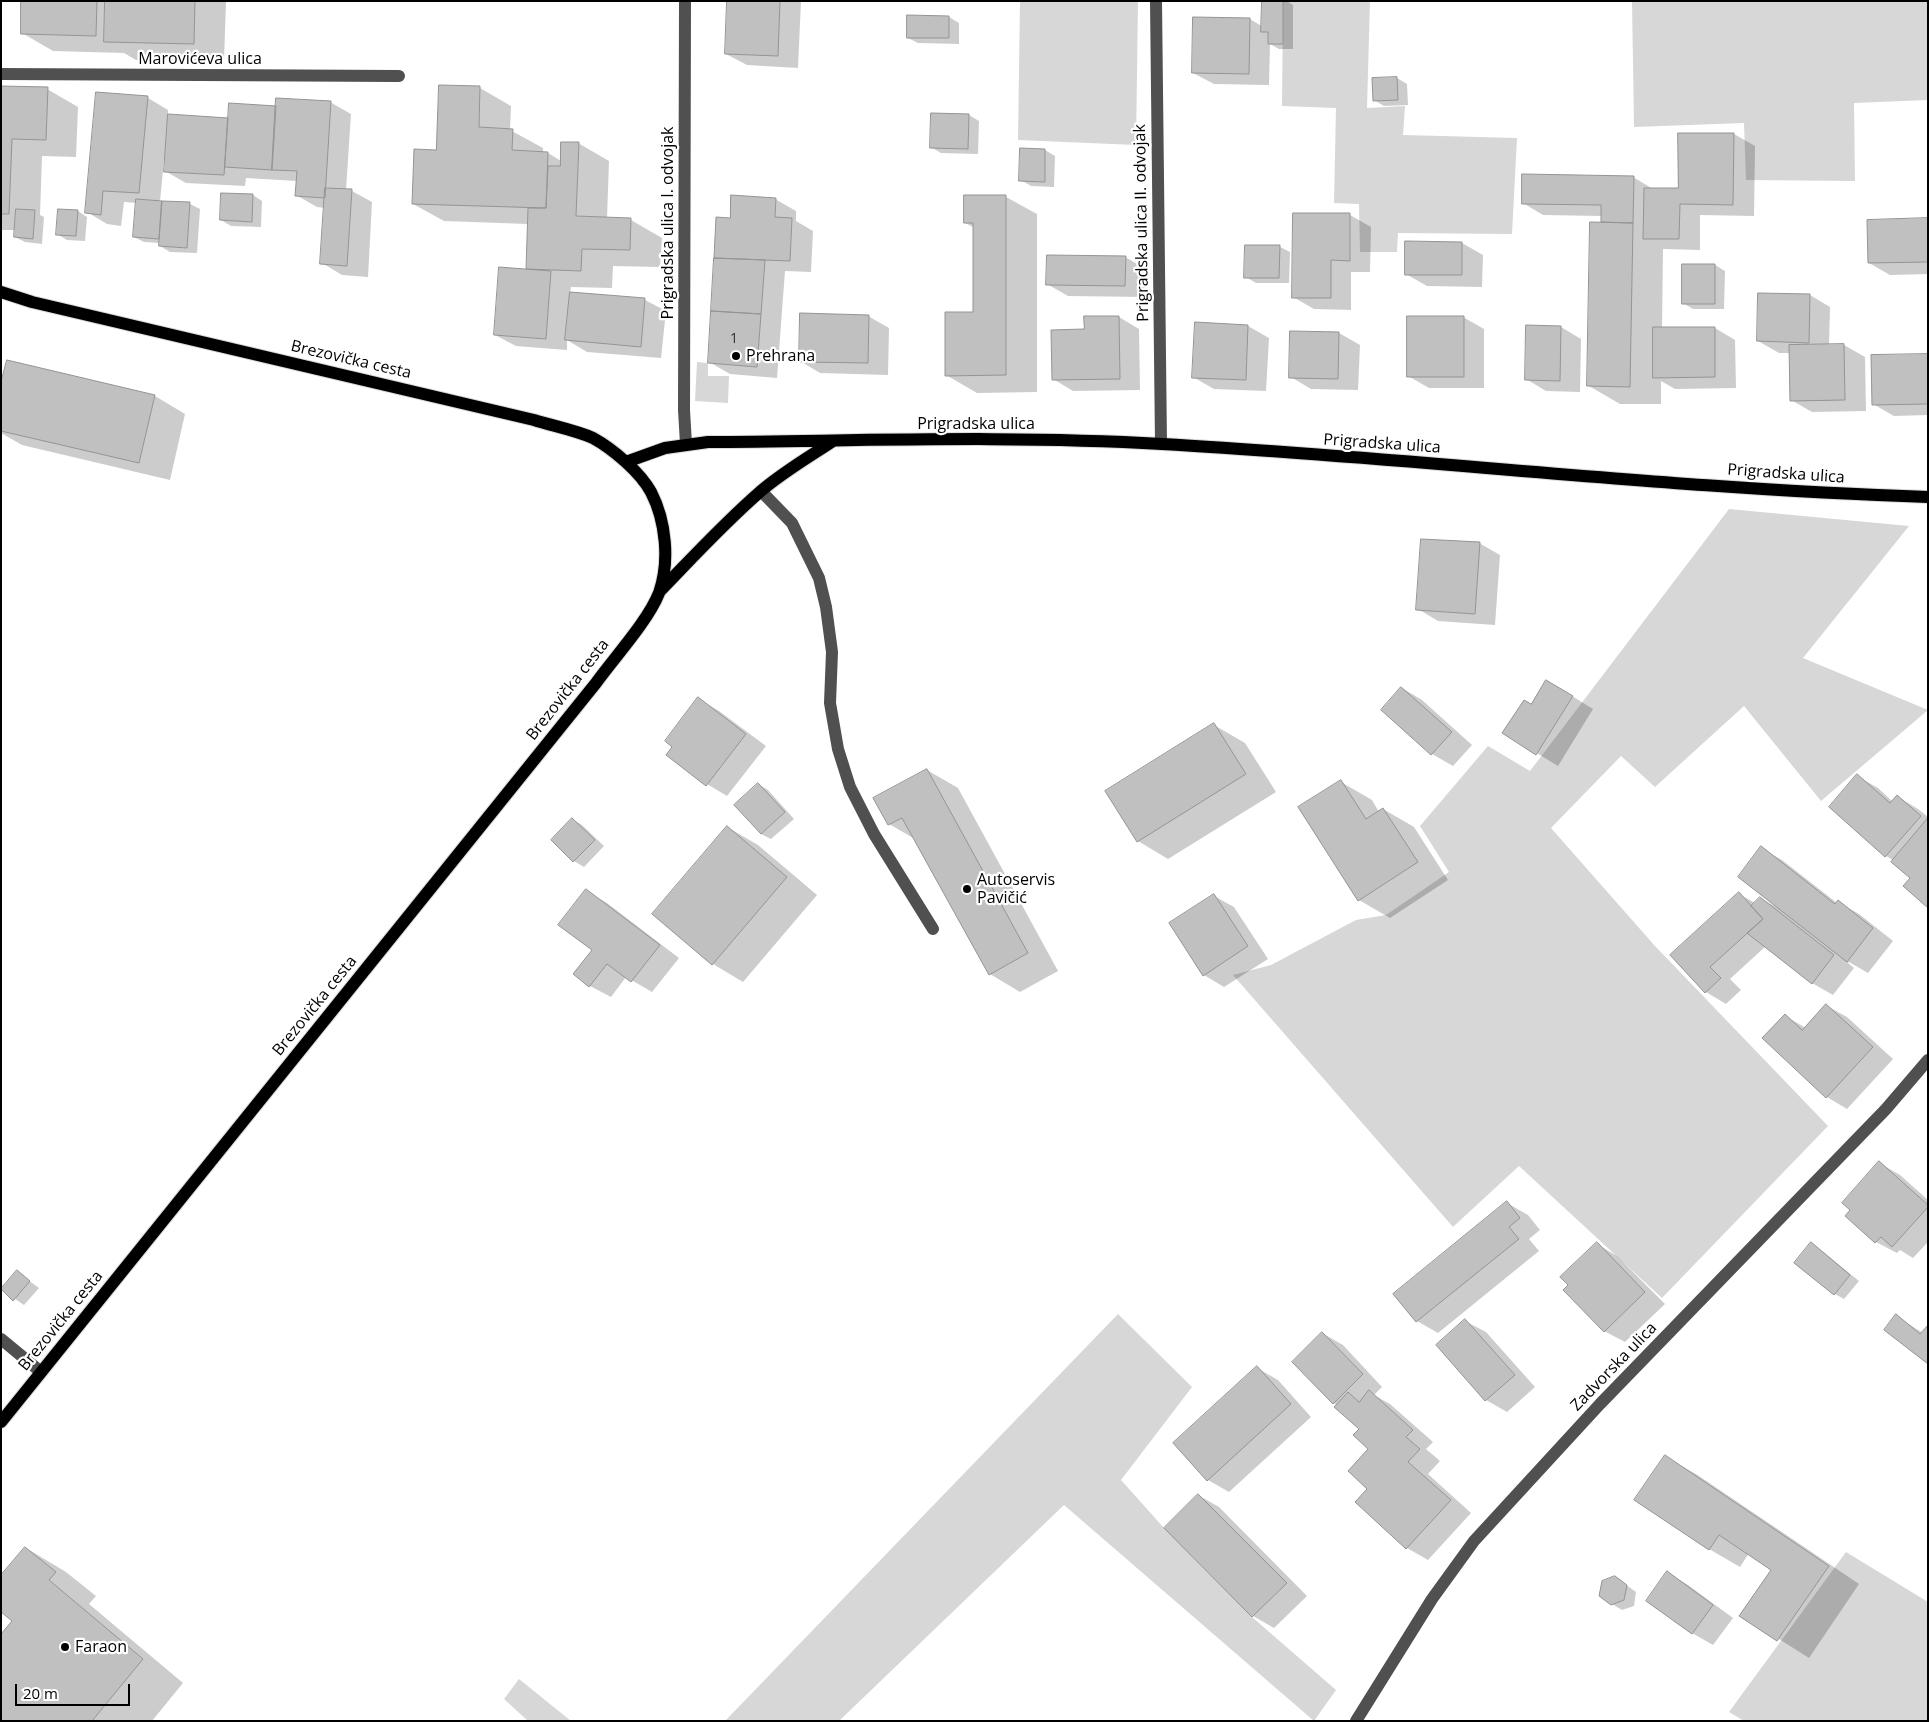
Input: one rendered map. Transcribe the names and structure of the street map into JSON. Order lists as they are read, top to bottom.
{
  "streets": {
    "main road": ["Brezovička cesta", "Prigradska ulica"],
    "street": [
      "Marovićeva ulica",
      "Prigradska ulica I. odvojak",
      "Prigradska ulica II. odvojak",
      "Zadvorska ulica"
    ]
  },
  "crossings": [
    ["Prigradska ulica I. odvojak", "Prigradska ulica"],
    ["Prigradska ulica II. odvojak", "Prigradska ulica"],
    ["Brezovička cesta", "Prigradska ulica"]
  ],
  "places": ["Prehrana", "Autoservis Pavičić", "Faraon"],
  "house_numbers": ["1"],
  "scale_bar": "20 m"
}
